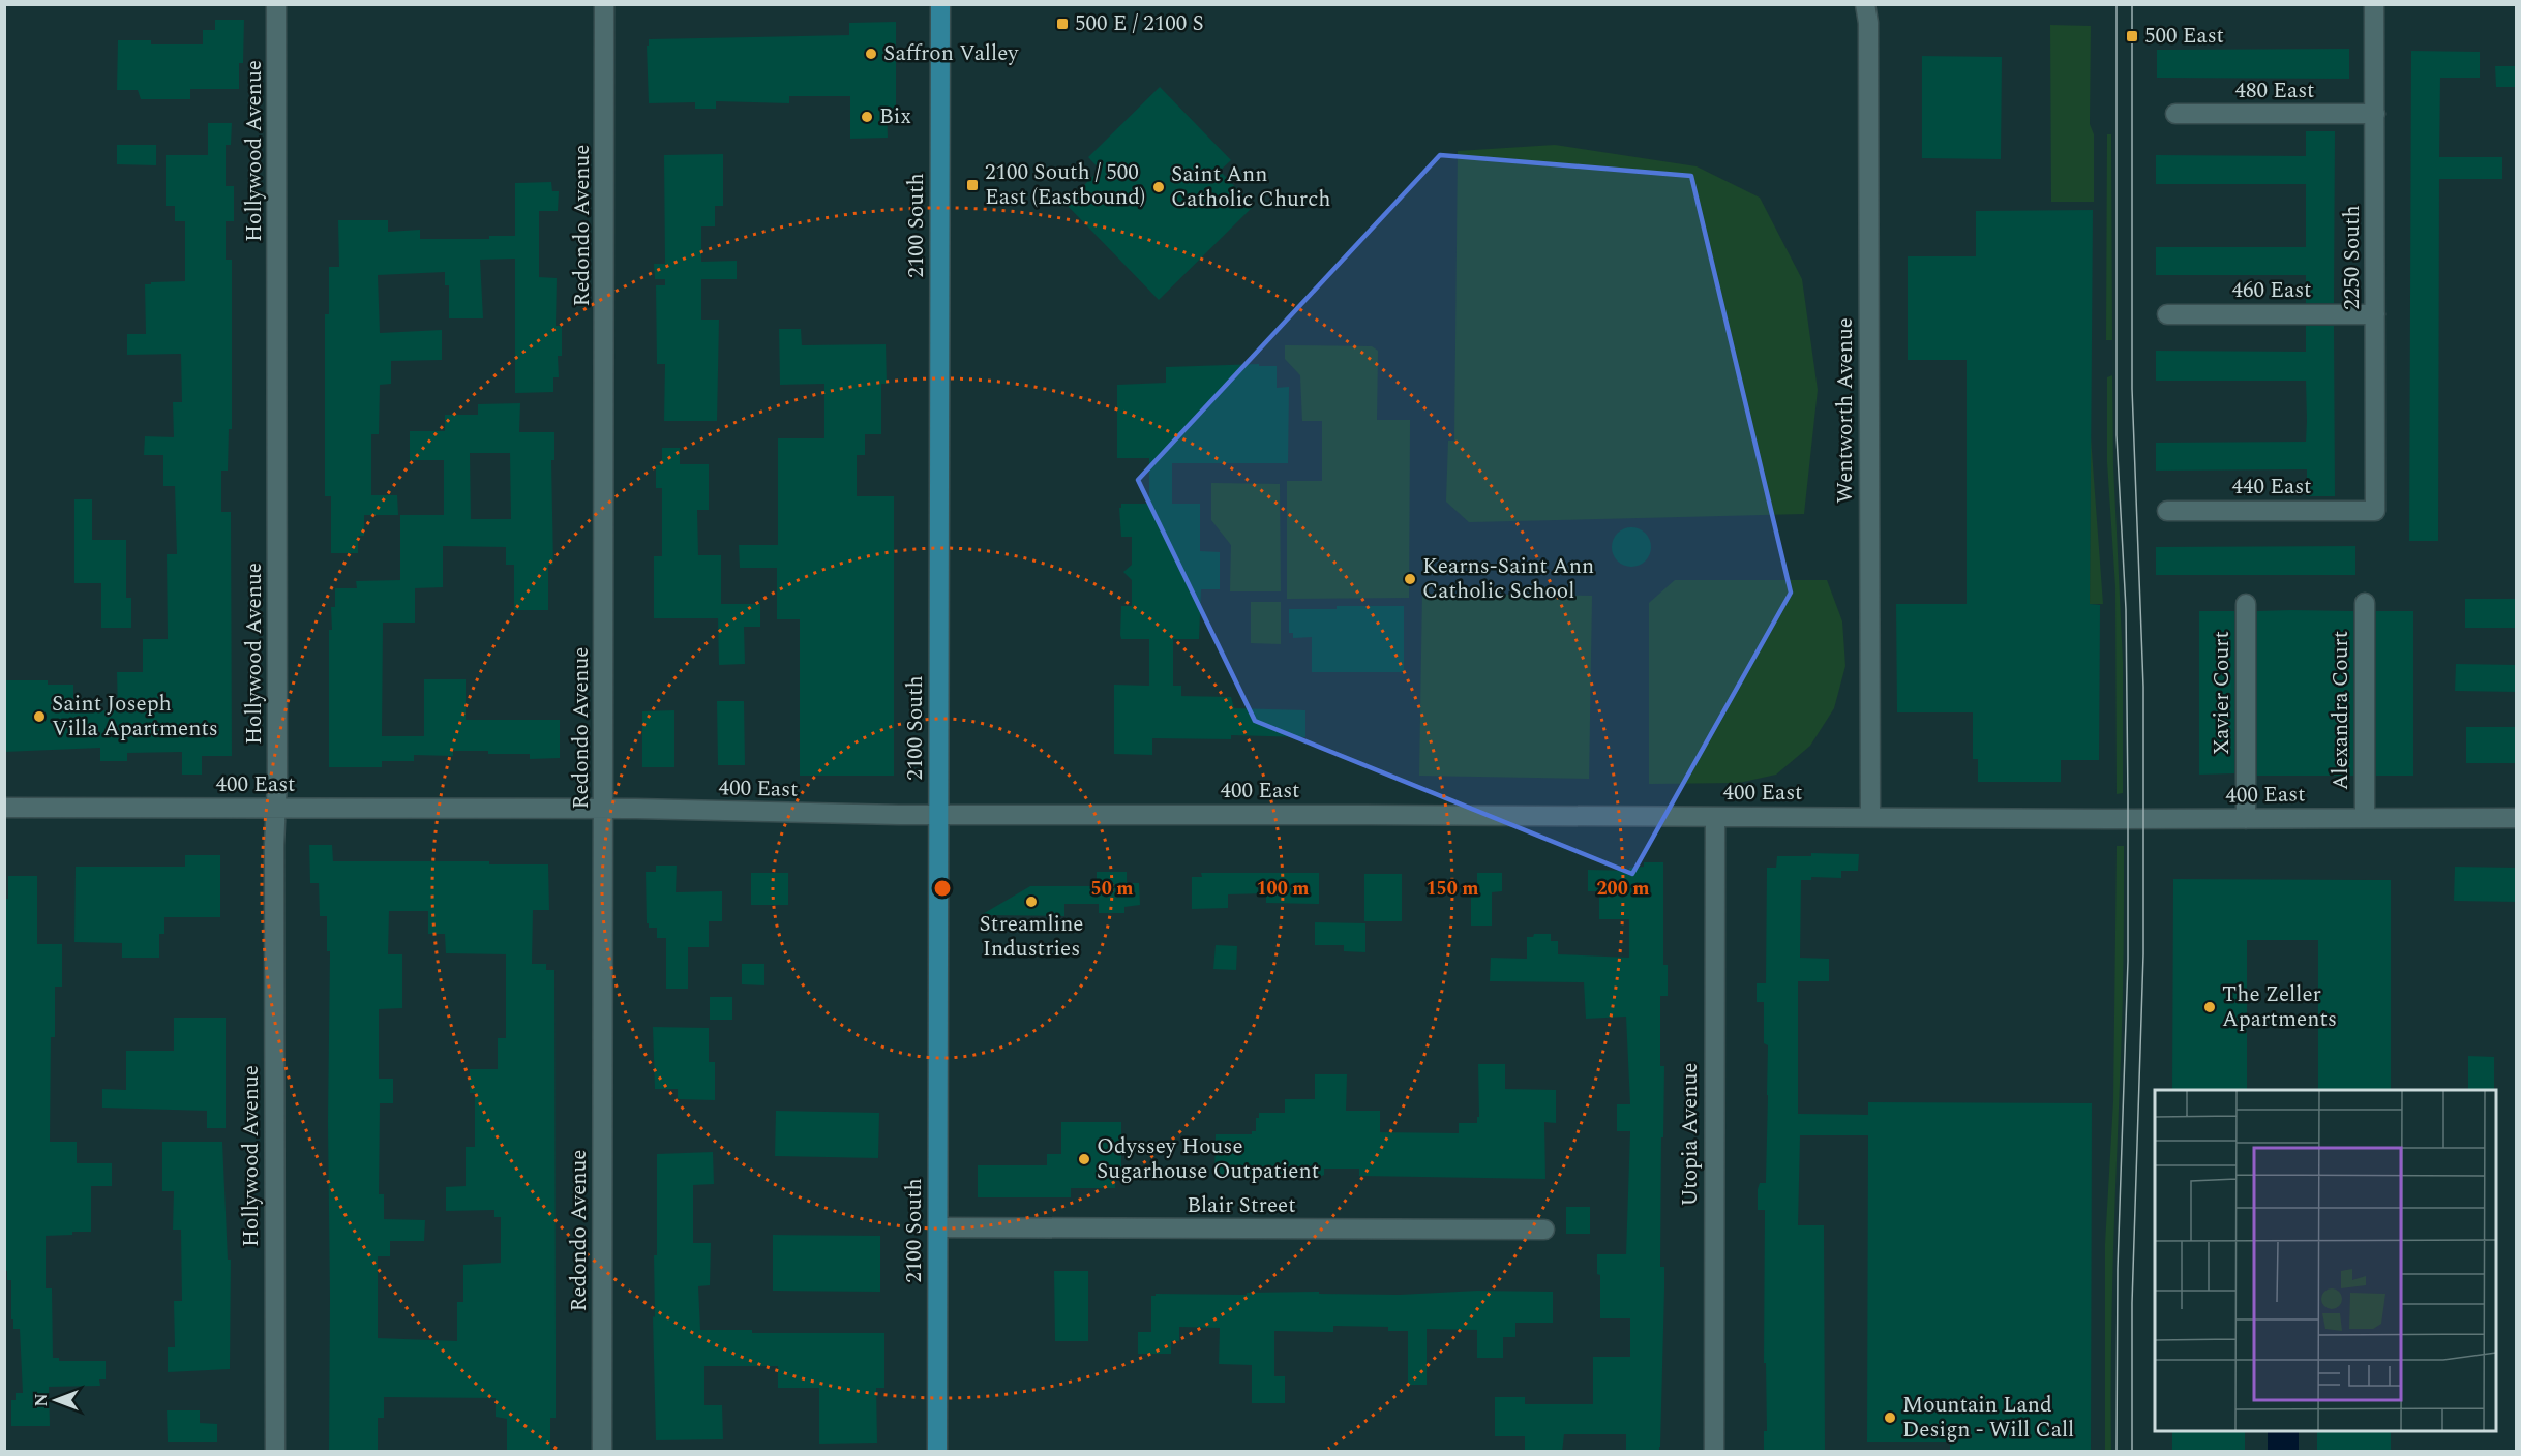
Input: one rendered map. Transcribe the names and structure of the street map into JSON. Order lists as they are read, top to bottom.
{
  "streets": {
    "main road": ["2100 South"],
    "street": [
      "480 East",
      "Hollywood Avenue",
      "Redondo Avenue",
      "2250 South",
      "460 East",
      "Wentworth Avenue",
      "440 East",
      "Xavier Court",
      "Alexandra Court",
      "400 East",
      "Utopia Avenue",
      "Blair Street"
    ]
  },
  "crossings": [
    ["480 East", "2250 South"],
    ["Hollywood Avenue", "400 East"],
    ["Redondo Avenue", "400 East"],
    ["2100 South", "400 East"],
    ["2100 South", "Blair Street"],
    ["2250 South", "460 East"],
    ["2250 South", "440 East"],
    ["Wentworth Avenue", "400 East"],
    ["Xavier Court", "400 East"],
    ["Alexandra Court", "400 East"],
    ["400 East", "Utopia Avenue"]
  ],
  "places": {
    "transit": ["500 E / 2100 S", "500 East", "2100 South / 500 East (Eastbound)"],
    "other": [
      "Saffron Valley",
      "Bix",
      "Saint Ann Catholic Church",
      "Kearns-Saint Ann Catholic School",
      "Saint Joseph Villa Apartments",
      "Streamline Industries",
      "The Zeller Apartments",
      "Odyssey House Sugarhouse Outpatient",
      "Mountain Land Design - Will Call"
    ]
  },
  "north": "left",
  "rings": [
    "50 m",
    "100 m",
    "150 m",
    "200 m"
  ]
}
